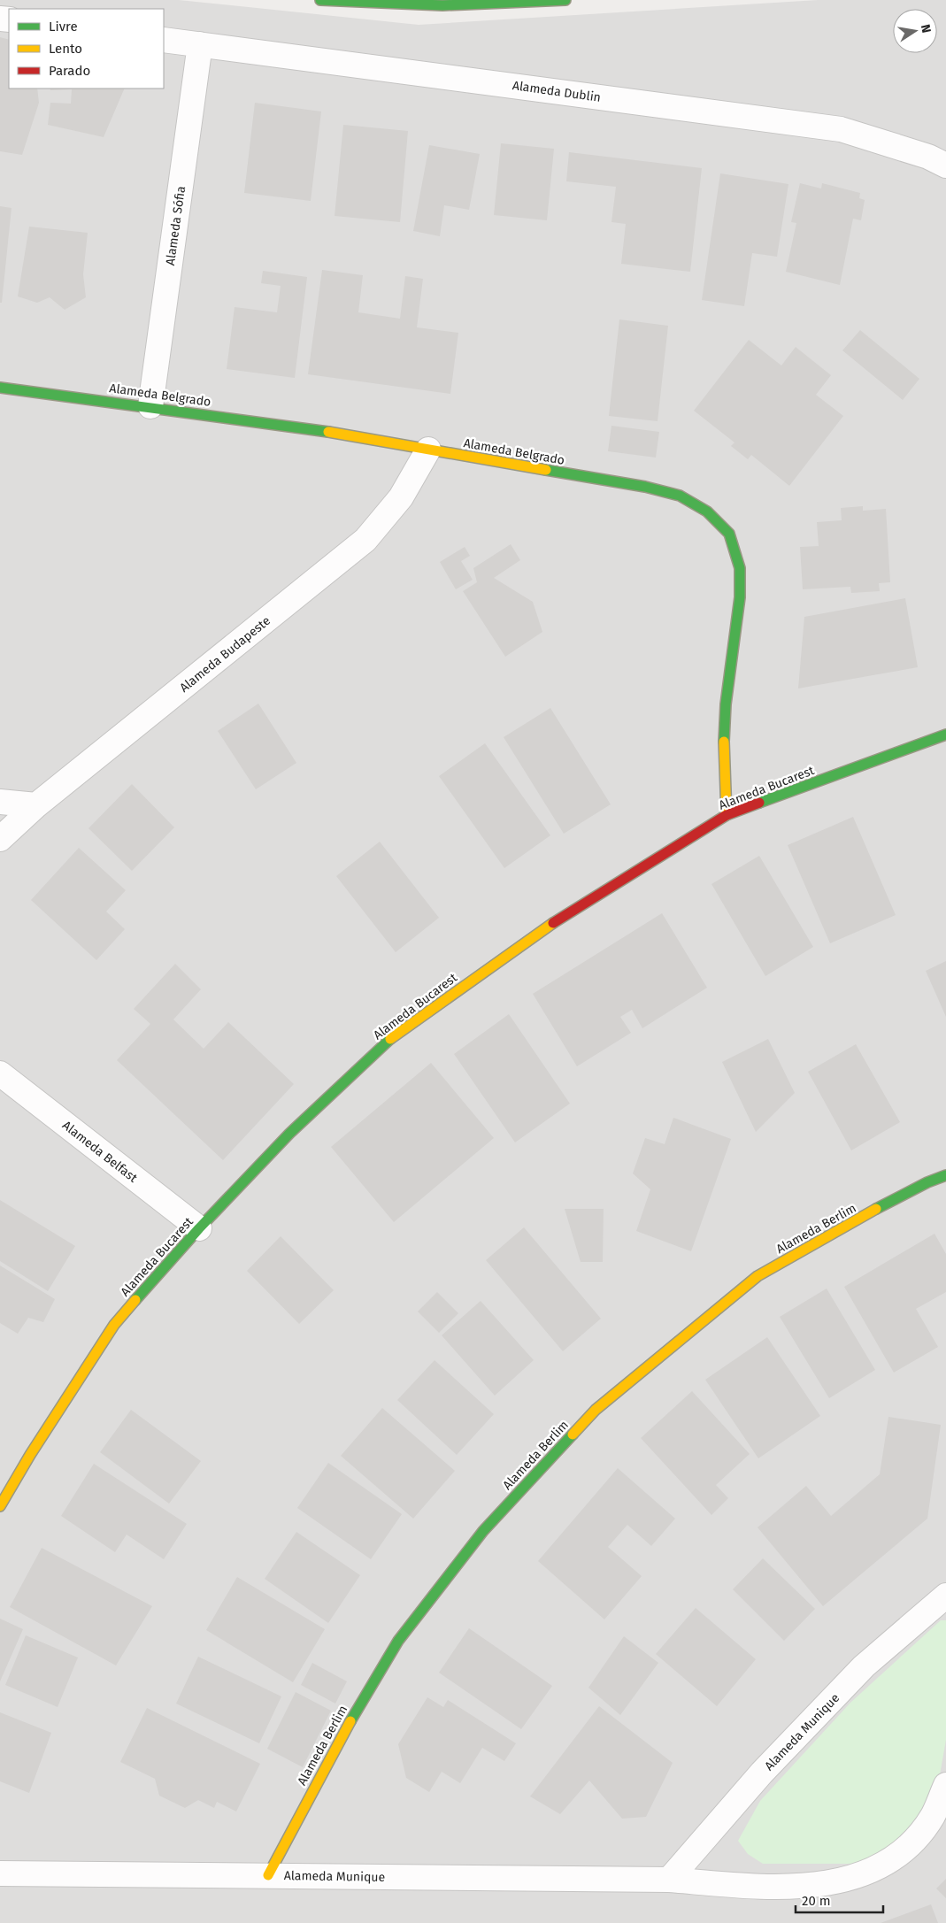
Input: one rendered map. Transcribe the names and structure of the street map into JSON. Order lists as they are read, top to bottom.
{
  "streets": {
    "street": [
      "Alameda Dublin",
      "Alameda Sófia",
      "Alameda Belgrado",
      "Alameda Budapeste",
      "Alameda Bucarest",
      "Alameda Belfast",
      "Alameda Berlim",
      "Alameda Munique"
    ]
  },
  "crossings": [
    ["Alameda Dublin", "Alameda Sófia"],
    ["Alameda Sófia", "Alameda Belgrado"],
    ["Alameda Belgrado", "Alameda Budapeste"],
    ["Alameda Belgrado", "Alameda Bucarest"],
    ["Alameda Bucarest", "Alameda Belfast"],
    ["Alameda Berlim", "Alameda Munique"]
  ],
  "legend": ["Livre", "Lento", "Parado"],
  "scale_bar": "20 m",
  "north": "right"
}
